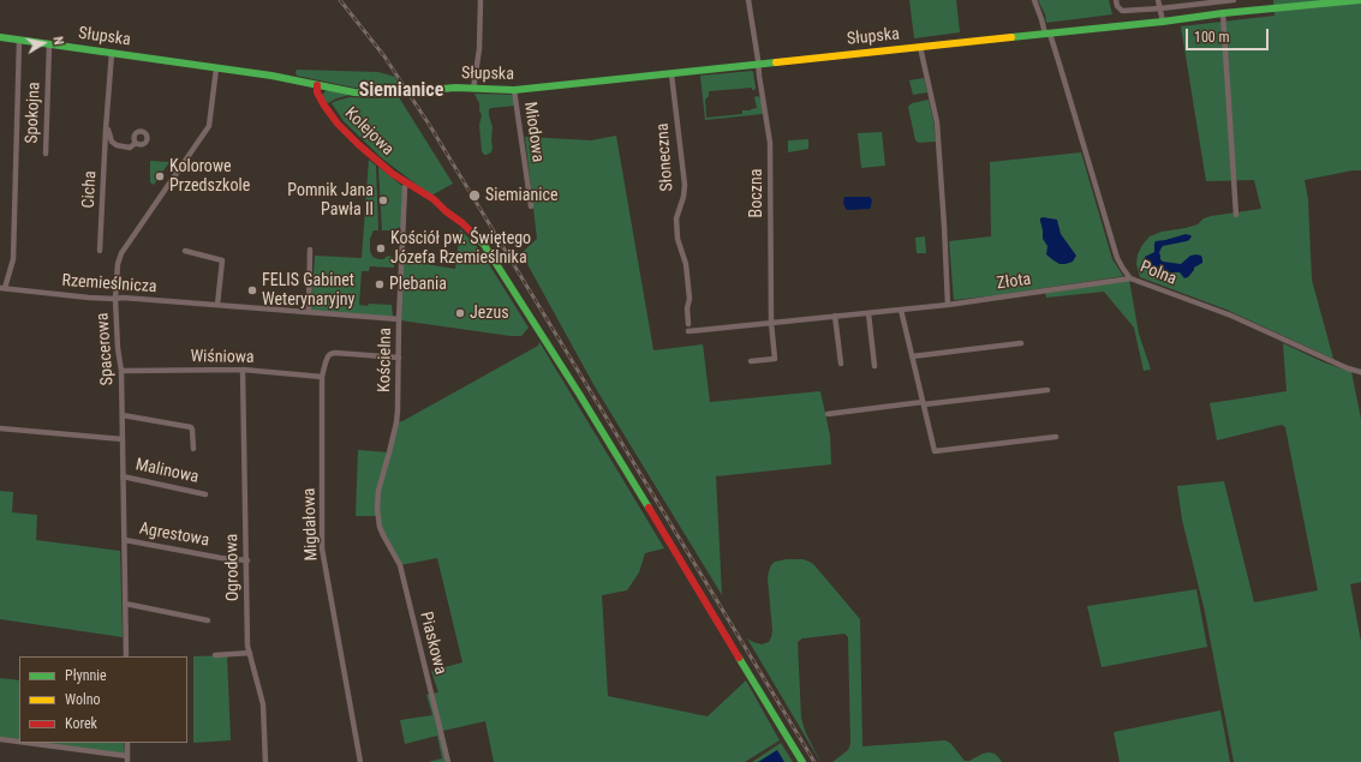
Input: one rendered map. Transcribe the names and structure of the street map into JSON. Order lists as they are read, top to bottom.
{
  "streets": {
    "main road": ["Słupska", "Kolejowa"],
    "street": [
      "Spokojna",
      "Miodowa",
      "Słoneczna",
      "Cicha",
      "Boczna",
      "Polna",
      "Złota",
      "Rzemieślnicza",
      "Spacerowa",
      "Wiśniowa",
      "Kościelna",
      "Malinowa",
      "Migdałowa",
      "Agrestowa",
      "Ogrodowa",
      "Piaskowa"
    ]
  },
  "crossings": [
    ["Słupska", "Spokojna"],
    ["Słupska", "Kolejowa"],
    ["Słupska", "Miodowa"],
    ["Słupska", "Słoneczna"],
    ["Słupska", "Cicha"],
    ["Słupska", "Boczna"],
    ["Słupska", "Polna"],
    ["Słupska", "Złota"],
    ["Słupska", "Spacerowa"],
    ["Kolejowa", "Kościelna"],
    ["Boczna", "Złota"],
    ["Polna", "Złota"],
    ["Rzemieślnicza", "Spacerowa"],
    ["Rzemieślnicza", "Kościelna"],
    ["Spacerowa", "Wiśniowa"],
    ["Spacerowa", "Malinowa"],
    ["Spacerowa", "Agrestowa"],
    ["Wiśniowa", "Migdałowa"],
    ["Wiśniowa", "Ogrodowa"],
    ["Kościelna", "Migdałowa"],
    ["Kościelna", "Piaskowa"],
    ["Agrestowa", "Ogrodowa"]
  ],
  "districts": ["Siemianice"],
  "places": [
    "Kolorowe Przedszkole",
    "Siemianice",
    "Pomnik Jana Pawła II",
    "Kościół pw. Świętego Józefa Rzemieślnika",
    "Plebania",
    "FELIS Gabinet Weterynaryjny",
    "Jezus"
  ],
  "legend": ["Płynnie", "Wolno", "Korek"],
  "scale_bar": "100 m",
  "north": "right"
}
